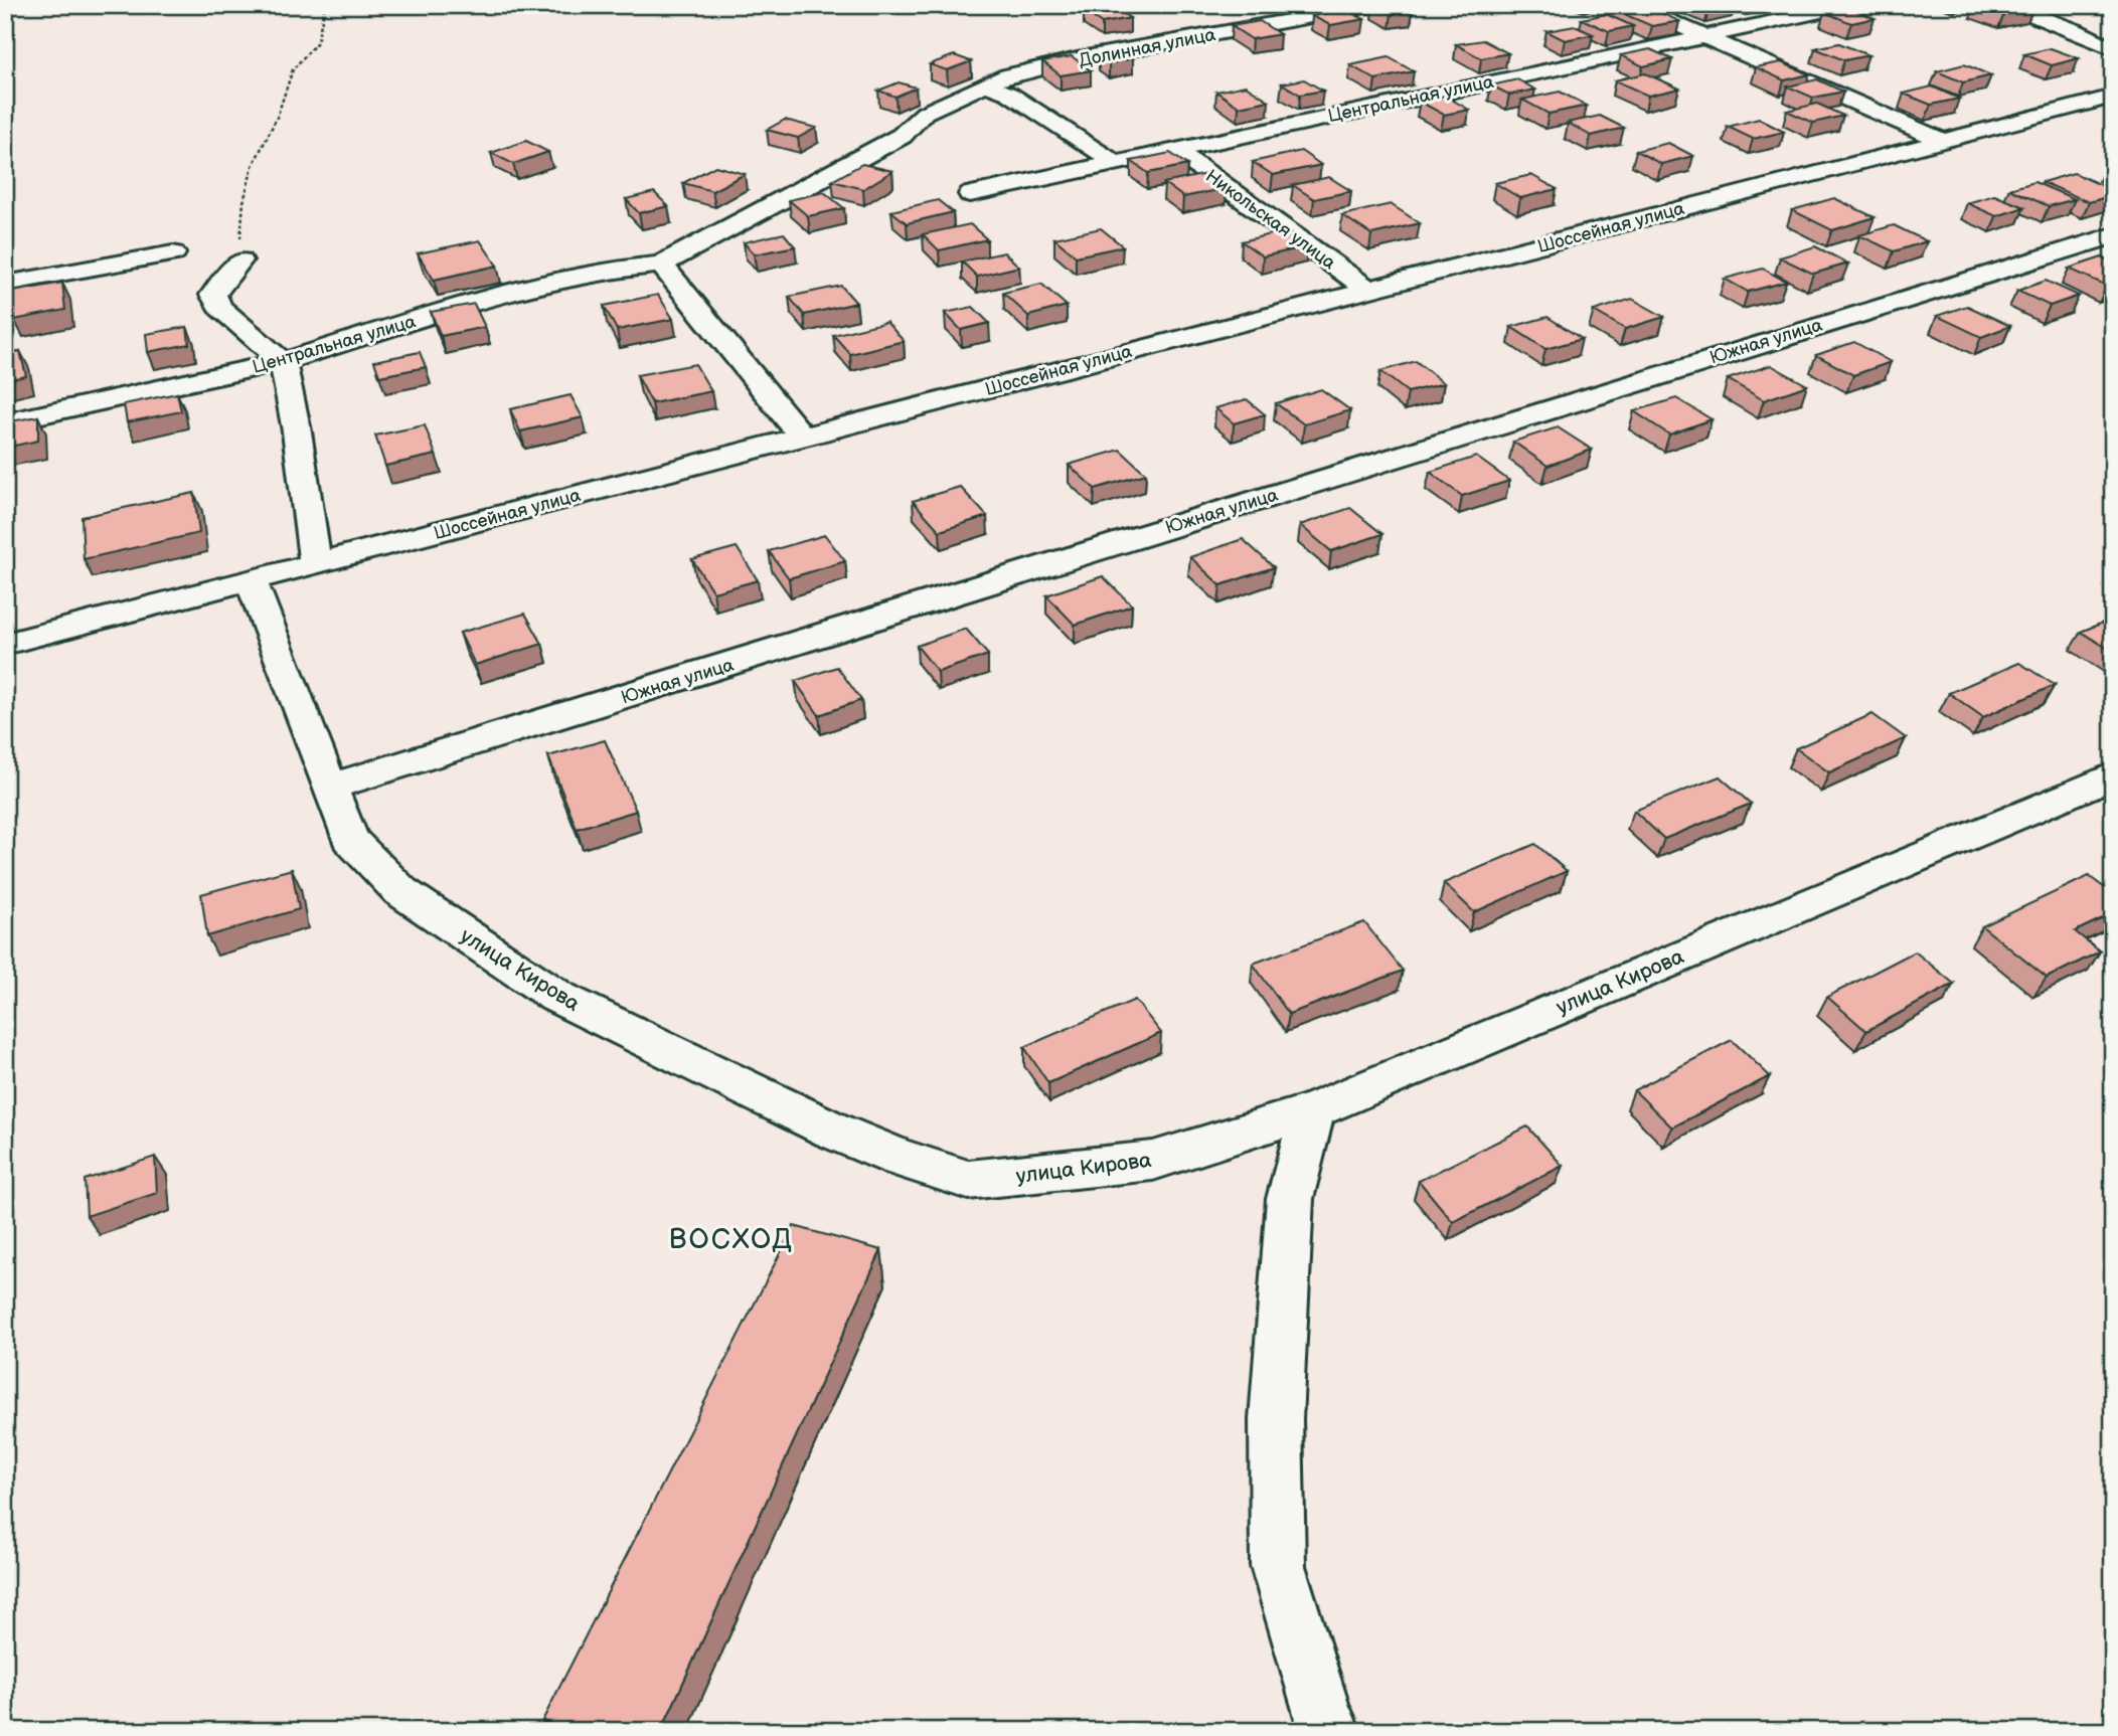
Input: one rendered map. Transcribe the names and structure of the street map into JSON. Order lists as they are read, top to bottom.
{
  "streets": {
    "street": [
      "Долинная улица",
      "Центральная улица",
      "Никольская улица",
      "Шоссейная улица",
      "Южная улица",
      "улица Кирова"
    ]
  },
  "crossings": [
    ["Долинная улица", "Центральная улица"],
    ["Центральная улица", "Никольская улица"],
    ["Никольская улица", "Шоссейная улица"],
    ["Шоссейная улица", "улица Кирова"],
    ["Южная улица", "улица Кирова"]
  ],
  "districts": ["ВОСХОД"]
}
